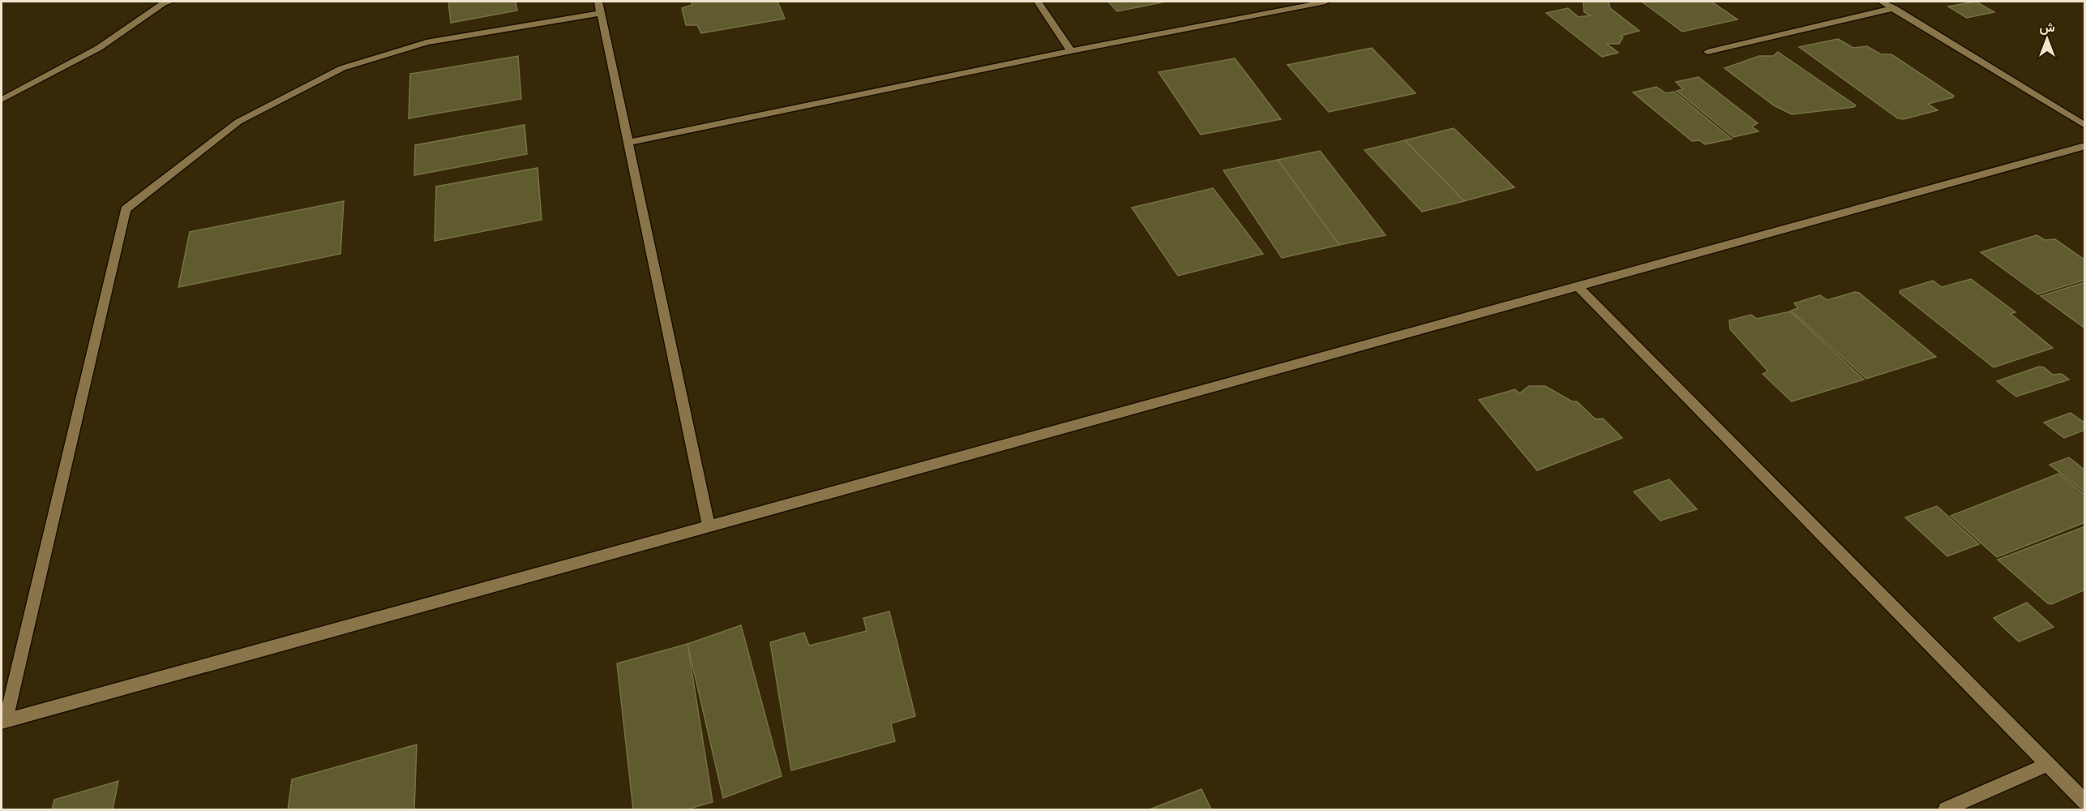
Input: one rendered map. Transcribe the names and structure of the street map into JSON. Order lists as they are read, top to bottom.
{
  "north": "top"
}
